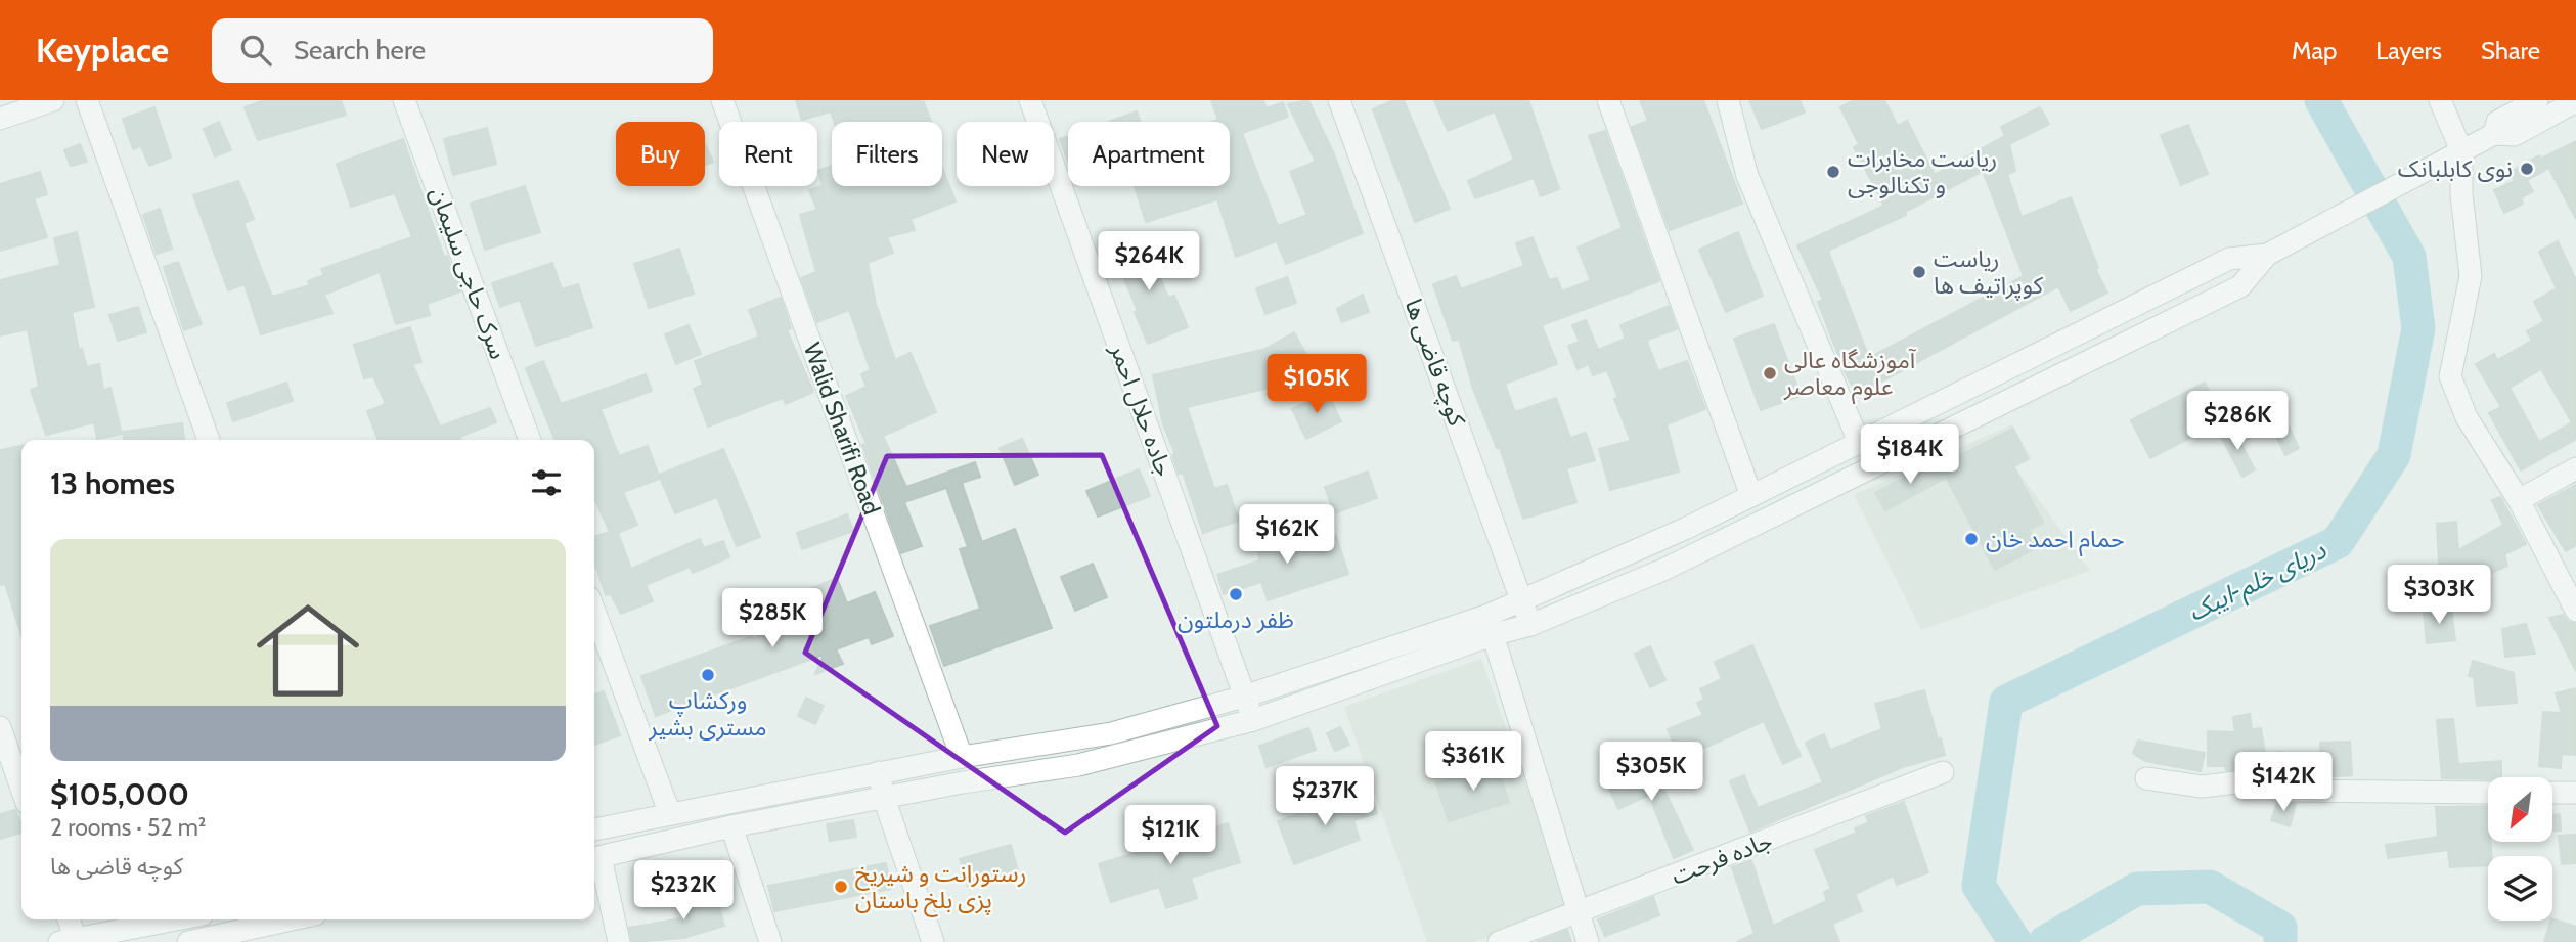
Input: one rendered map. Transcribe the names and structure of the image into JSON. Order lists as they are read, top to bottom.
{
  "streets": {
    "street": [
      "سرک حاجی سلیمان",
      "کوچه قاضی ها",
      "جاده حلال احمر",
      "Walid Sharifi Road",
      "جاده فرحت"
    ]
  },
  "water": ["دریای خلم-ایبک"],
  "places": [
    "نوی کابلبانک",
    "ریاست مخابرات و تکنالوجی",
    "ریاست کوپراتیف ها",
    "آموزشگاه عالی علوم معاصر",
    "حمام احمد خان",
    "ظفر درملتون",
    "ورکشاپ مستری بشیر",
    "رستورانت و شیریخ پزی بلخ باستان"
  ],
  "north": "bottom left",
  "page": {
    "header": "Keyplace",
    "search": "Search here",
    "nav": ["Map", "Layers", "Share"],
    "chip": [
      "Buy",
      "Rent",
      "Filters",
      "New",
      "Apartment"
    ],
    "price": [
      "$264K",
      "$105K",
      "$286K",
      "$184K",
      "$162K",
      "$303K",
      "$285K",
      "$361K",
      "$305K",
      "$142K",
      "$237K",
      "$121K",
      "$232K"
    ],
    "heading": "13 homes",
    "list": [
      {
        "name": "$105,000",
        "note": "2 rooms · 52 m² · کوچه قاضی ها"
      }
    ]
  }
}
